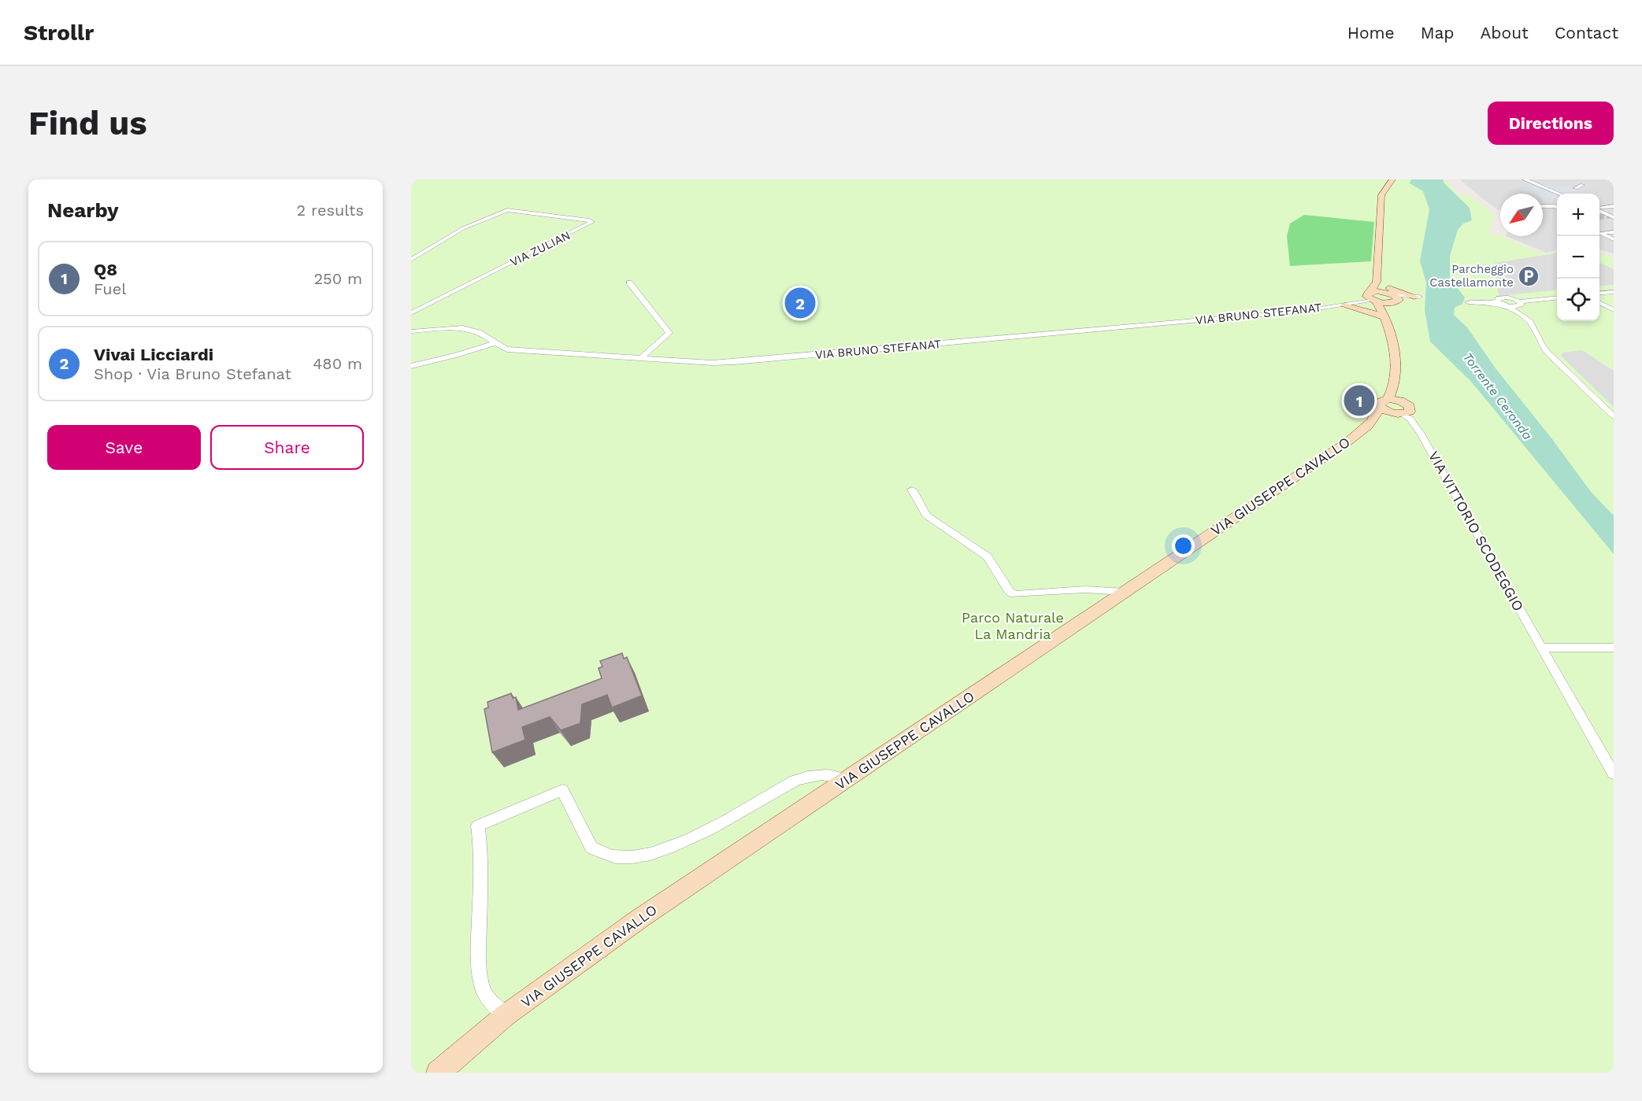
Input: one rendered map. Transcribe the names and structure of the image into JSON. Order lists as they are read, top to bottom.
{
  "streets": {
    "street": [
      "VIA ZULIAN",
      "VIA BRUNO STEFANAT",
      "VIA GIUSEPPE CAVALLO",
      "VIA VITTORIO SCODEGGIO"
    ]
  },
  "water": ["Torrente Ceronda"],
  "parks": ["Parco Naturale La Mandria"],
  "places": {
    "parking": ["Parcheggio Castellamonte"]
  },
  "north": "bottom left",
  "page": {
    "header": "Strollr",
    "nav": [
      "Home",
      "Map",
      "About",
      "Contact"
    ],
    "buttons": [
      "Directions",
      ["Save", "Share"]
    ],
    "title": "Find us",
    "heading": ["Nearby", "2 results"],
    "map_buttons": ["+", "−"],
    "list": [
      {
        "mark": "1",
        "name": "Q8",
        "note": "Fuel",
        "value": "250 m"
      },
      {
        "mark": "2",
        "name": "Vivai Licciardi",
        "note": "Shop · Via Bruno Stefanat",
        "value": "480 m"
      }
    ],
    "pins": ["2", "1"]
  }
}
